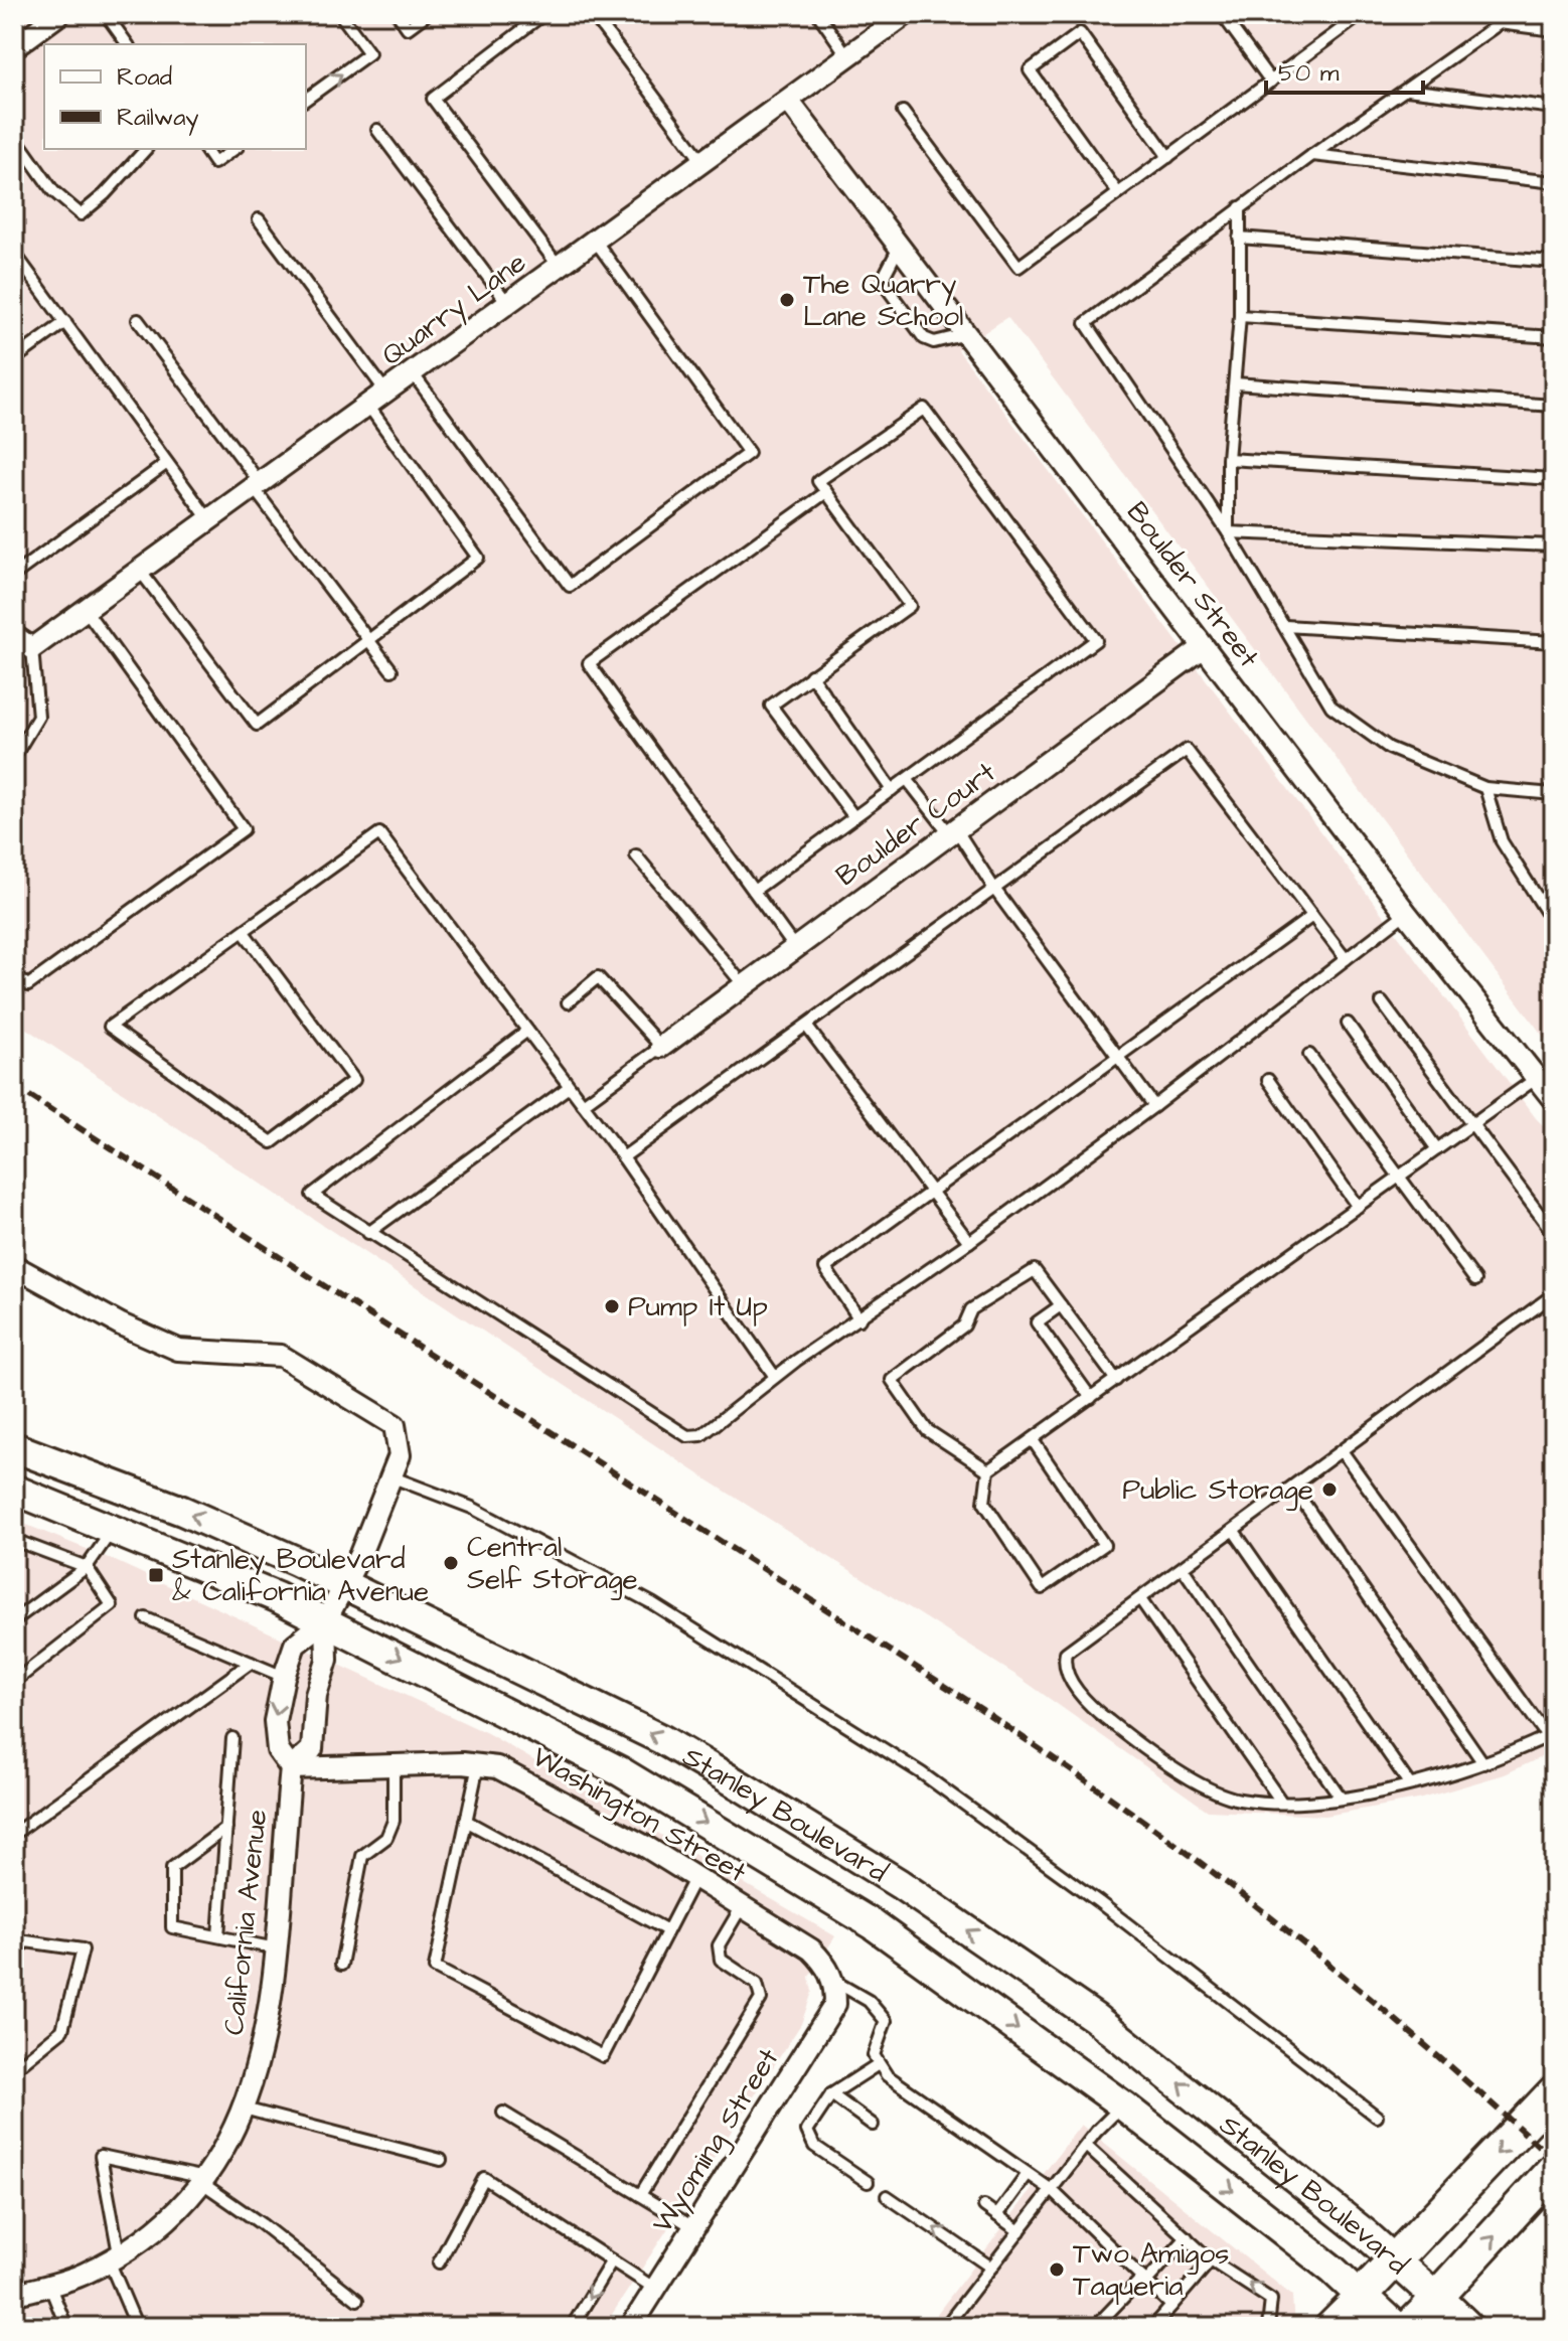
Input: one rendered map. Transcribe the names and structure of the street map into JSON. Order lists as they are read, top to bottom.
{
  "streets": {
    "main road": ["Stanley Boulevard"],
    "street": [
      "Quarry Lane",
      "Boulder Street",
      "Boulder Court",
      "Washington Street",
      "California Avenue",
      "Wyoming Street"
    ]
  },
  "crossings": [
    ["Quarry Lane", "Boulder Street"],
    ["Boulder Street", "Boulder Court"],
    ["Stanley Boulevard", "California Avenue"],
    ["Washington Street", "California Avenue"],
    ["Washington Street", "Wyoming Street"]
  ],
  "places": {
    "other": [
      "The Quarry Lane School",
      "Pump It Up",
      "Public Storage",
      "Central Self Storage",
      "Two Amigos Taqueria"
    ],
    "transit": ["Stanley Boulevard & California Avenue"]
  },
  "legend": ["Road", "Railway"],
  "scale_bar": "50 m"
}
